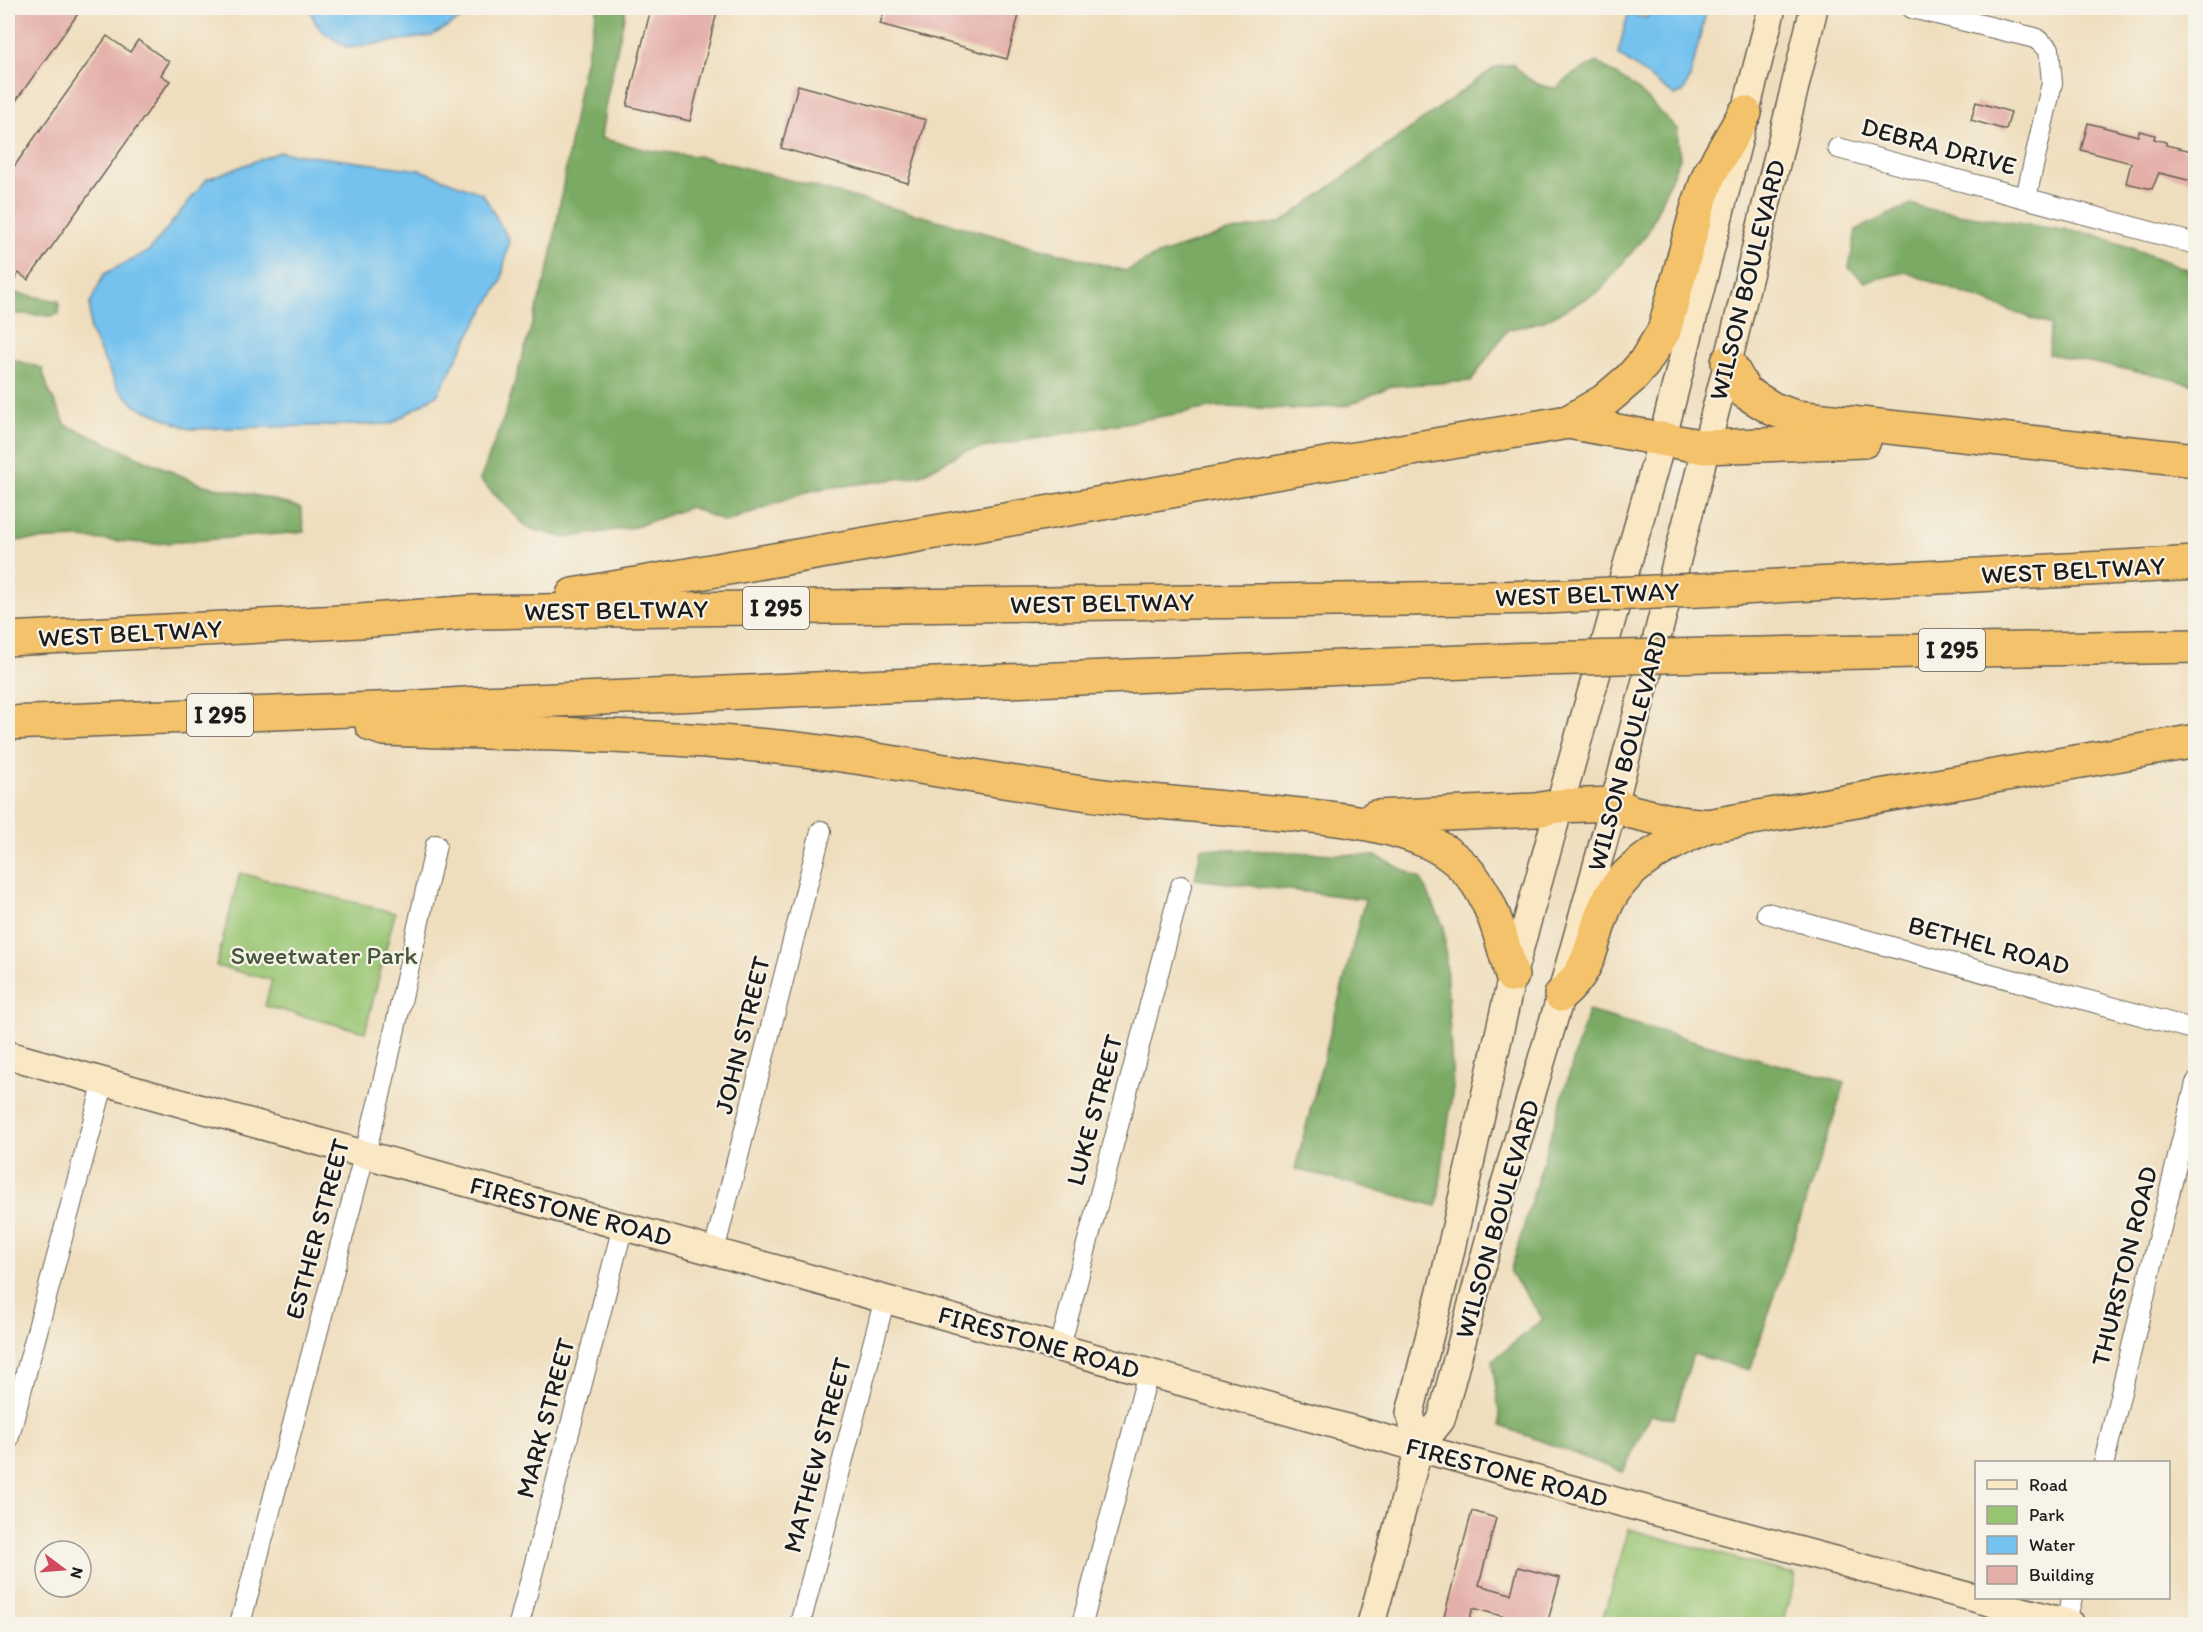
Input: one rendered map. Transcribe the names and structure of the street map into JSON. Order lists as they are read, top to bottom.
{
  "streets": {
    "highway": ["WEST BELTWAY", "I 295"],
    "main road": ["WILSON BOULEVARD", "FIRESTONE ROAD"],
    "street": [
      "DEBRA DRIVE",
      "BETHEL ROAD",
      "JOHN STREET",
      "LUKE STREET",
      "ESTHER STREET",
      "THURSTON ROAD",
      "MARK STREET",
      "MATHEW STREET"
    ]
  },
  "crossings": [
    ["WILSON BOULEVARD", "FIRESTONE ROAD"],
    ["JOHN STREET", "FIRESTONE ROAD"],
    ["LUKE STREET", "FIRESTONE ROAD"],
    ["FIRESTONE ROAD", "ESTHER STREET"],
    ["FIRESTONE ROAD", "MARK STREET"],
    ["FIRESTONE ROAD", "MATHEW STREET"]
  ],
  "parks": ["Sweetwater Park"],
  "legend": [
    "Road",
    "Park",
    "Water",
    "Building"
  ],
  "north": "right"
}
